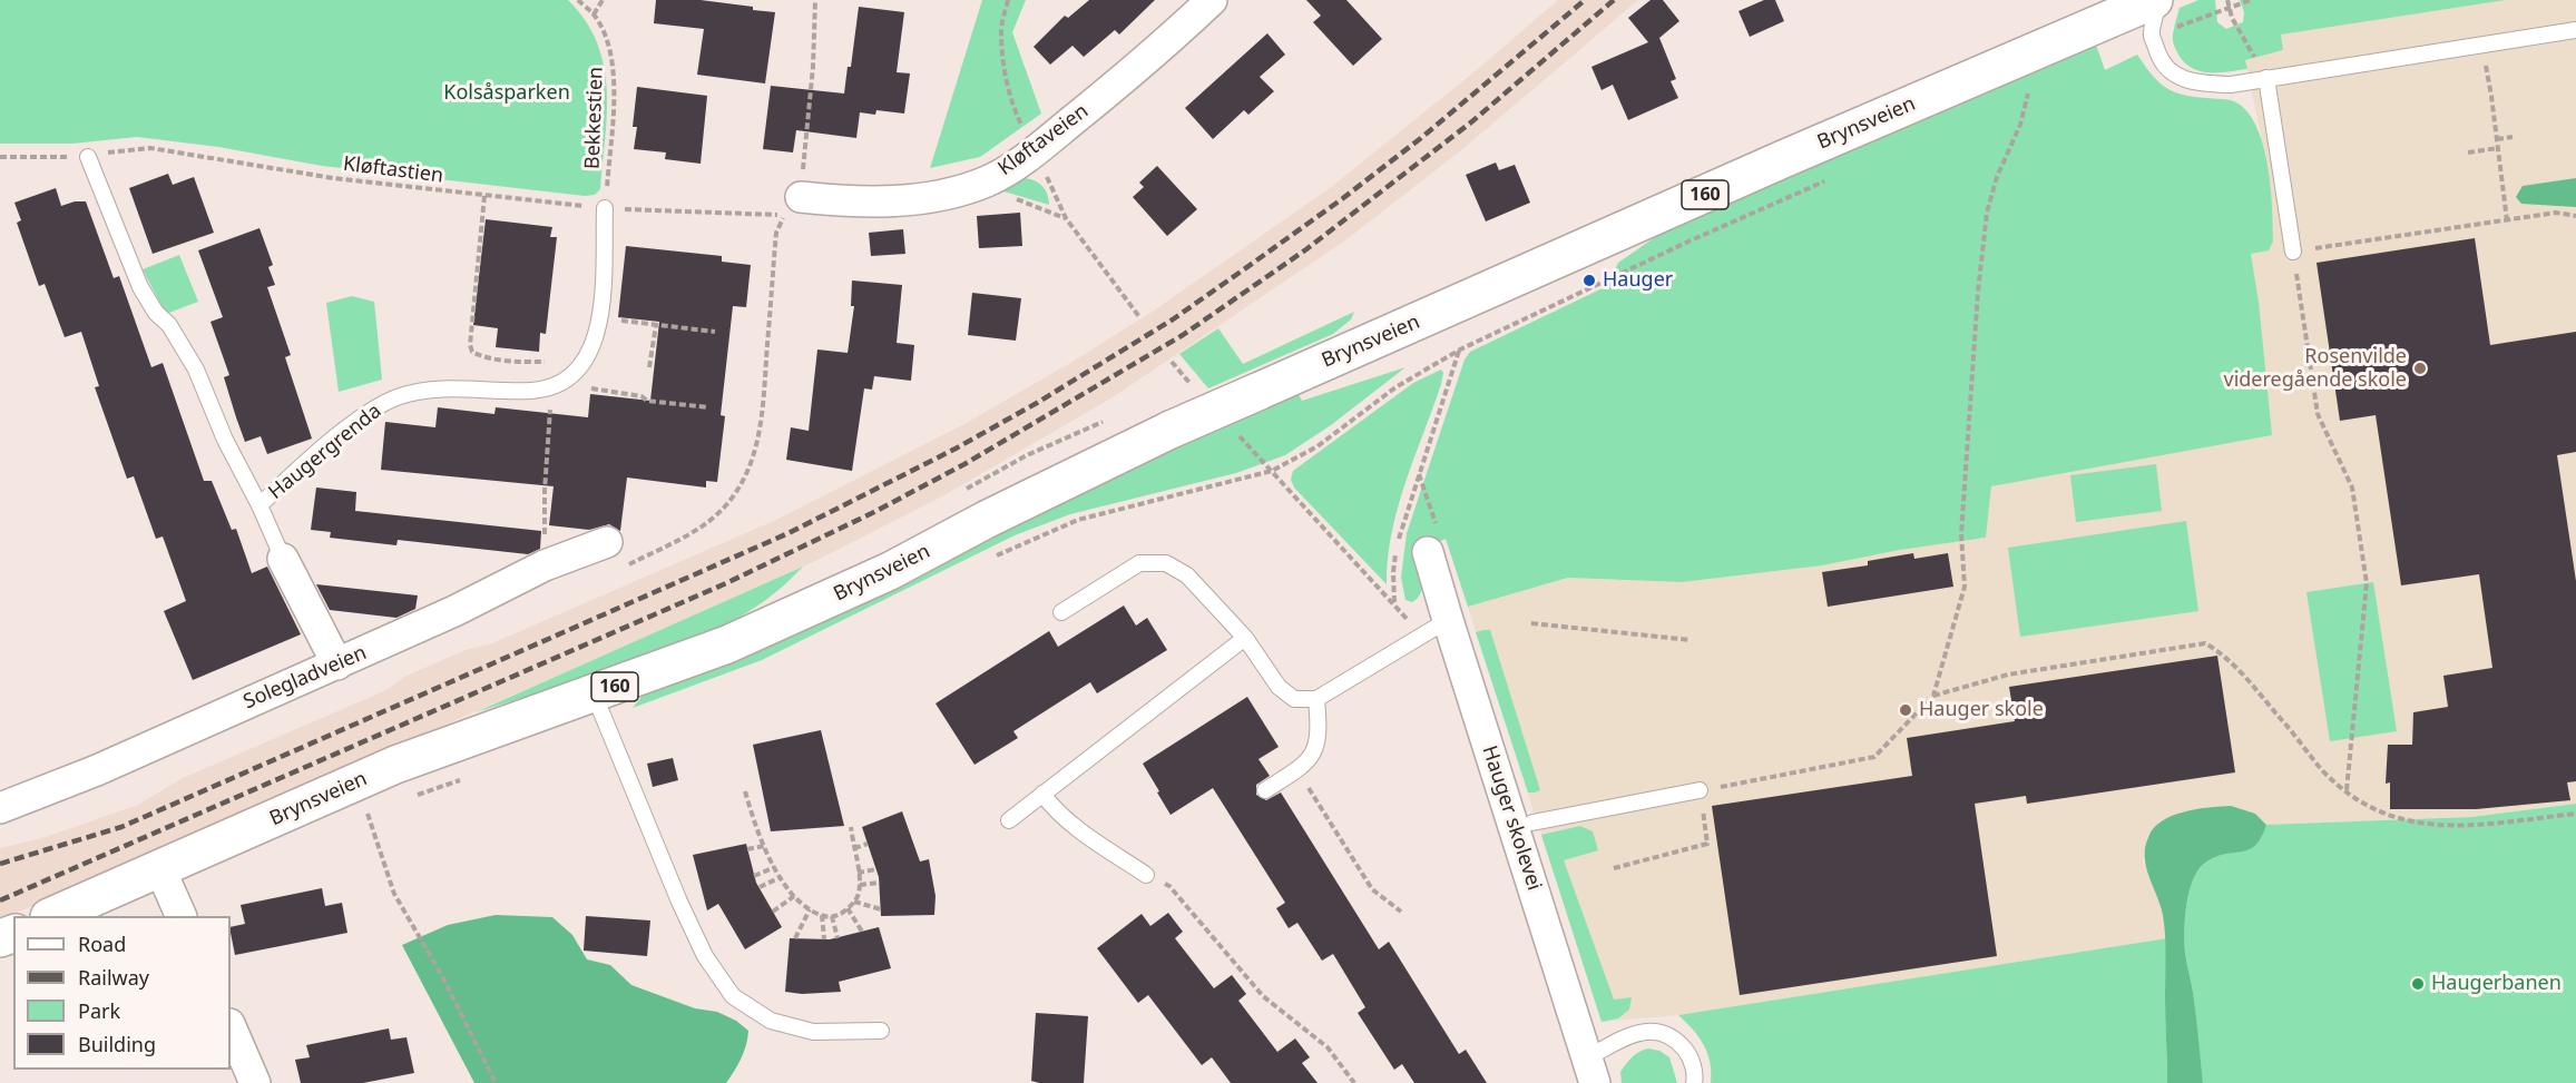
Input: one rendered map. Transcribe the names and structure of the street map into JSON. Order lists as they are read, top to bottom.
{
  "streets": {
    "main road": ["Brynsveien", "160"],
    "street": [
      "Kløftaveien",
      "Haugergrenda",
      "Solegladveien",
      "Hauger skolevei"
    ],
    "path": ["Bekkestien", "Kløftastien"]
  },
  "crossings": [
    ["Bekkestien", "Kløftastien"],
    ["Kløftaveien", "Kløftastien"],
    ["Kløftastien", "Haugergrenda"],
    ["Haugergrenda", "Solegladveien"]
  ],
  "parks": ["Kolsåsparken"],
  "places": [
    "Hauger",
    "Rosenvilde videregående skole",
    "Hauger skole",
    "Haugerbanen"
  ],
  "legend": [
    "Road",
    "Railway",
    "Park",
    "Building"
  ]
}
